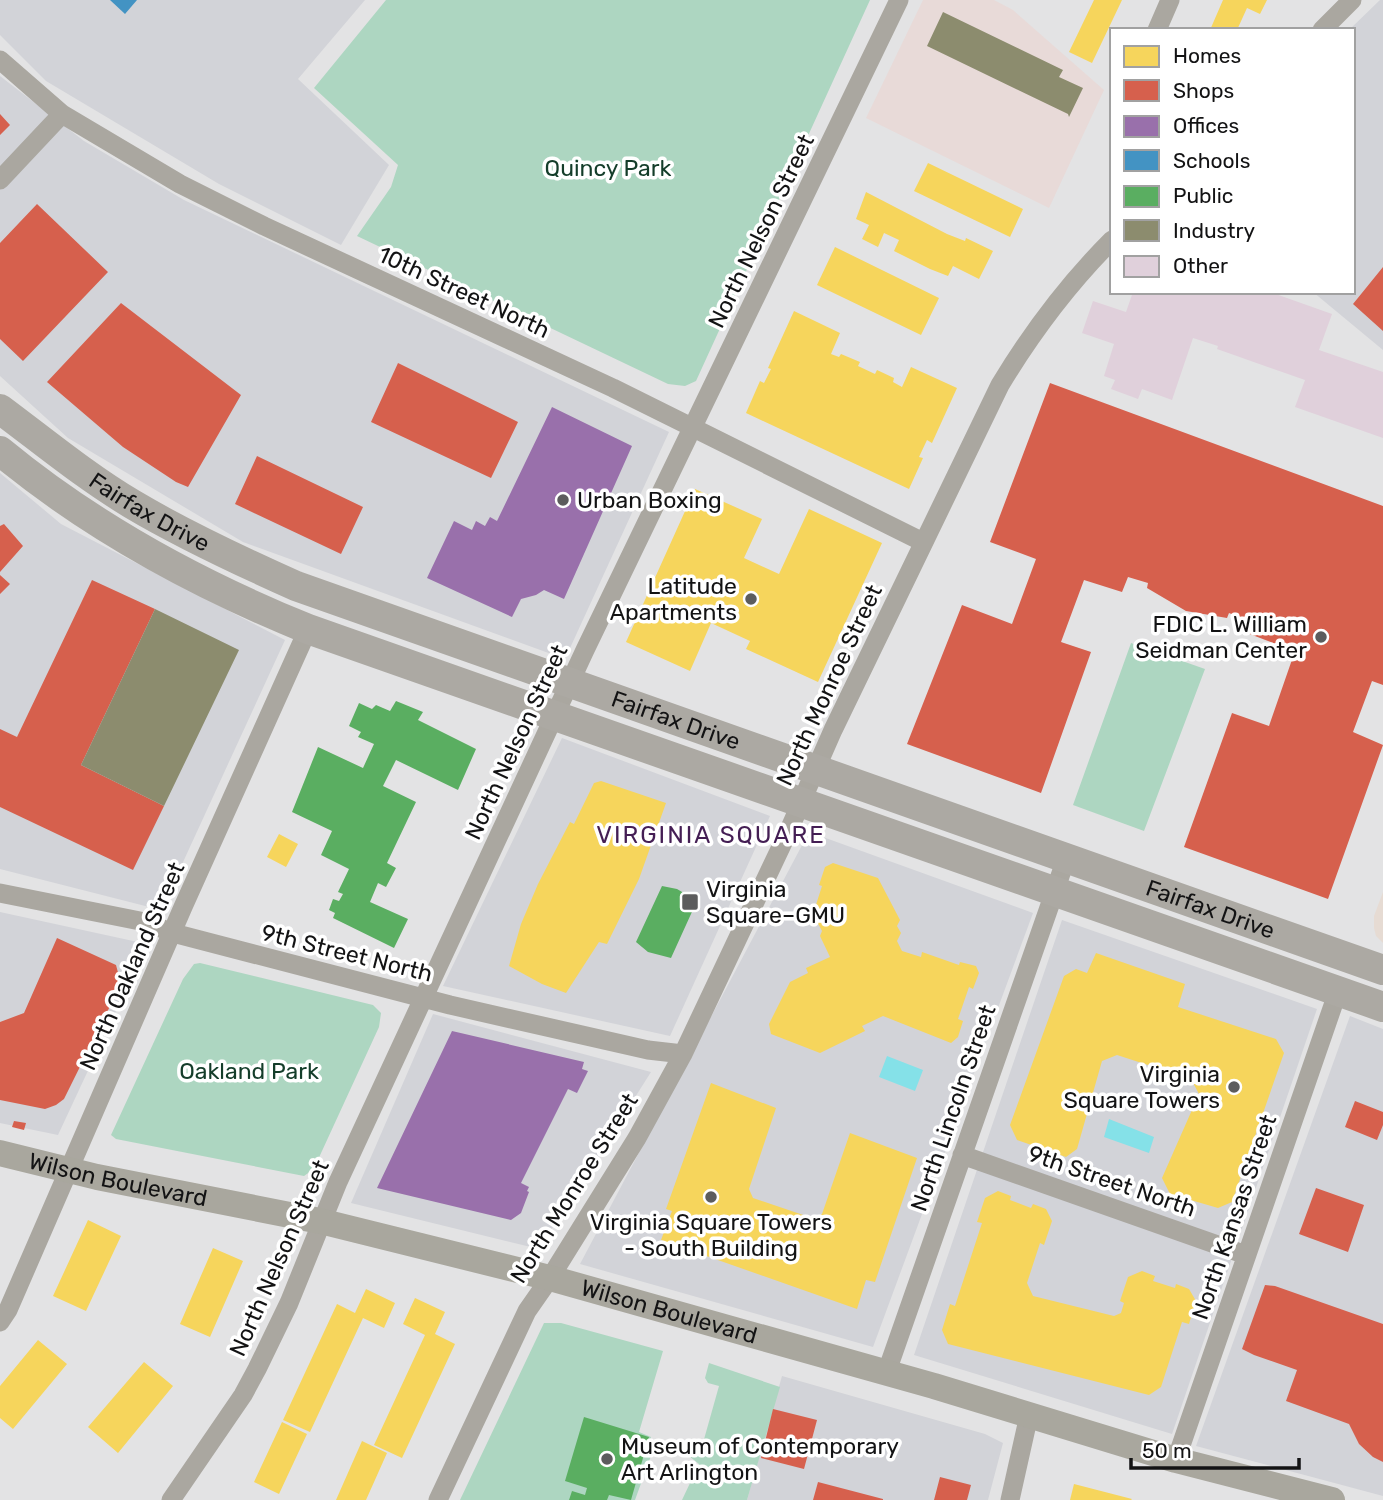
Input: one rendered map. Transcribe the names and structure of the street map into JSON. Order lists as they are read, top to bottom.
{
  "streets": {
    "main road": ["Fairfax Drive", "Wilson Boulevard"],
    "street": [
      "North Nelson Street",
      "10th Street North",
      "North Monroe Street",
      "9th Street North",
      "North Oakland Street",
      "North Lincoln Street",
      "North Kansas Street"
    ]
  },
  "crossings": [
    ["North Nelson Street", "10th Street North"],
    ["North Nelson Street", "Fairfax Drive"],
    ["North Nelson Street", "9th Street North"],
    ["North Nelson Street", "Wilson Boulevard"],
    ["10th Street North", "North Monroe Street"],
    ["Fairfax Drive", "North Monroe Street"],
    ["Fairfax Drive", "North Oakland Street"],
    ["Fairfax Drive", "North Lincoln Street"],
    ["Fairfax Drive", "North Kansas Street"],
    ["North Monroe Street", "9th Street North"],
    ["North Monroe Street", "Wilson Boulevard"],
    ["9th Street North", "North Oakland Street"],
    ["9th Street North", "North Lincoln Street"],
    ["9th Street North", "North Kansas Street"],
    ["North Oakland Street", "Wilson Boulevard"],
    ["North Lincoln Street", "Wilson Boulevard"],
    ["Wilson Boulevard", "North Kansas Street"]
  ],
  "districts": ["VIRGINIA SQUARE"],
  "parks": ["Quincy Park", "Oakland Park"],
  "places": {
    "other": [
      "Urban Boxing",
      "Latitude Apartments",
      "FDIC L. William Seidman Center",
      "Virginia Square Towers",
      "Virginia Square Towers - South Building",
      "Museum of Contemporary Art Arlington"
    ],
    "transit": ["Virginia Square–GMU"]
  },
  "legend": [
    "Homes",
    "Shops",
    "Offices",
    "Schools",
    "Public",
    "Industry",
    "Other"
  ],
  "scale_bar": "50 m"
}
